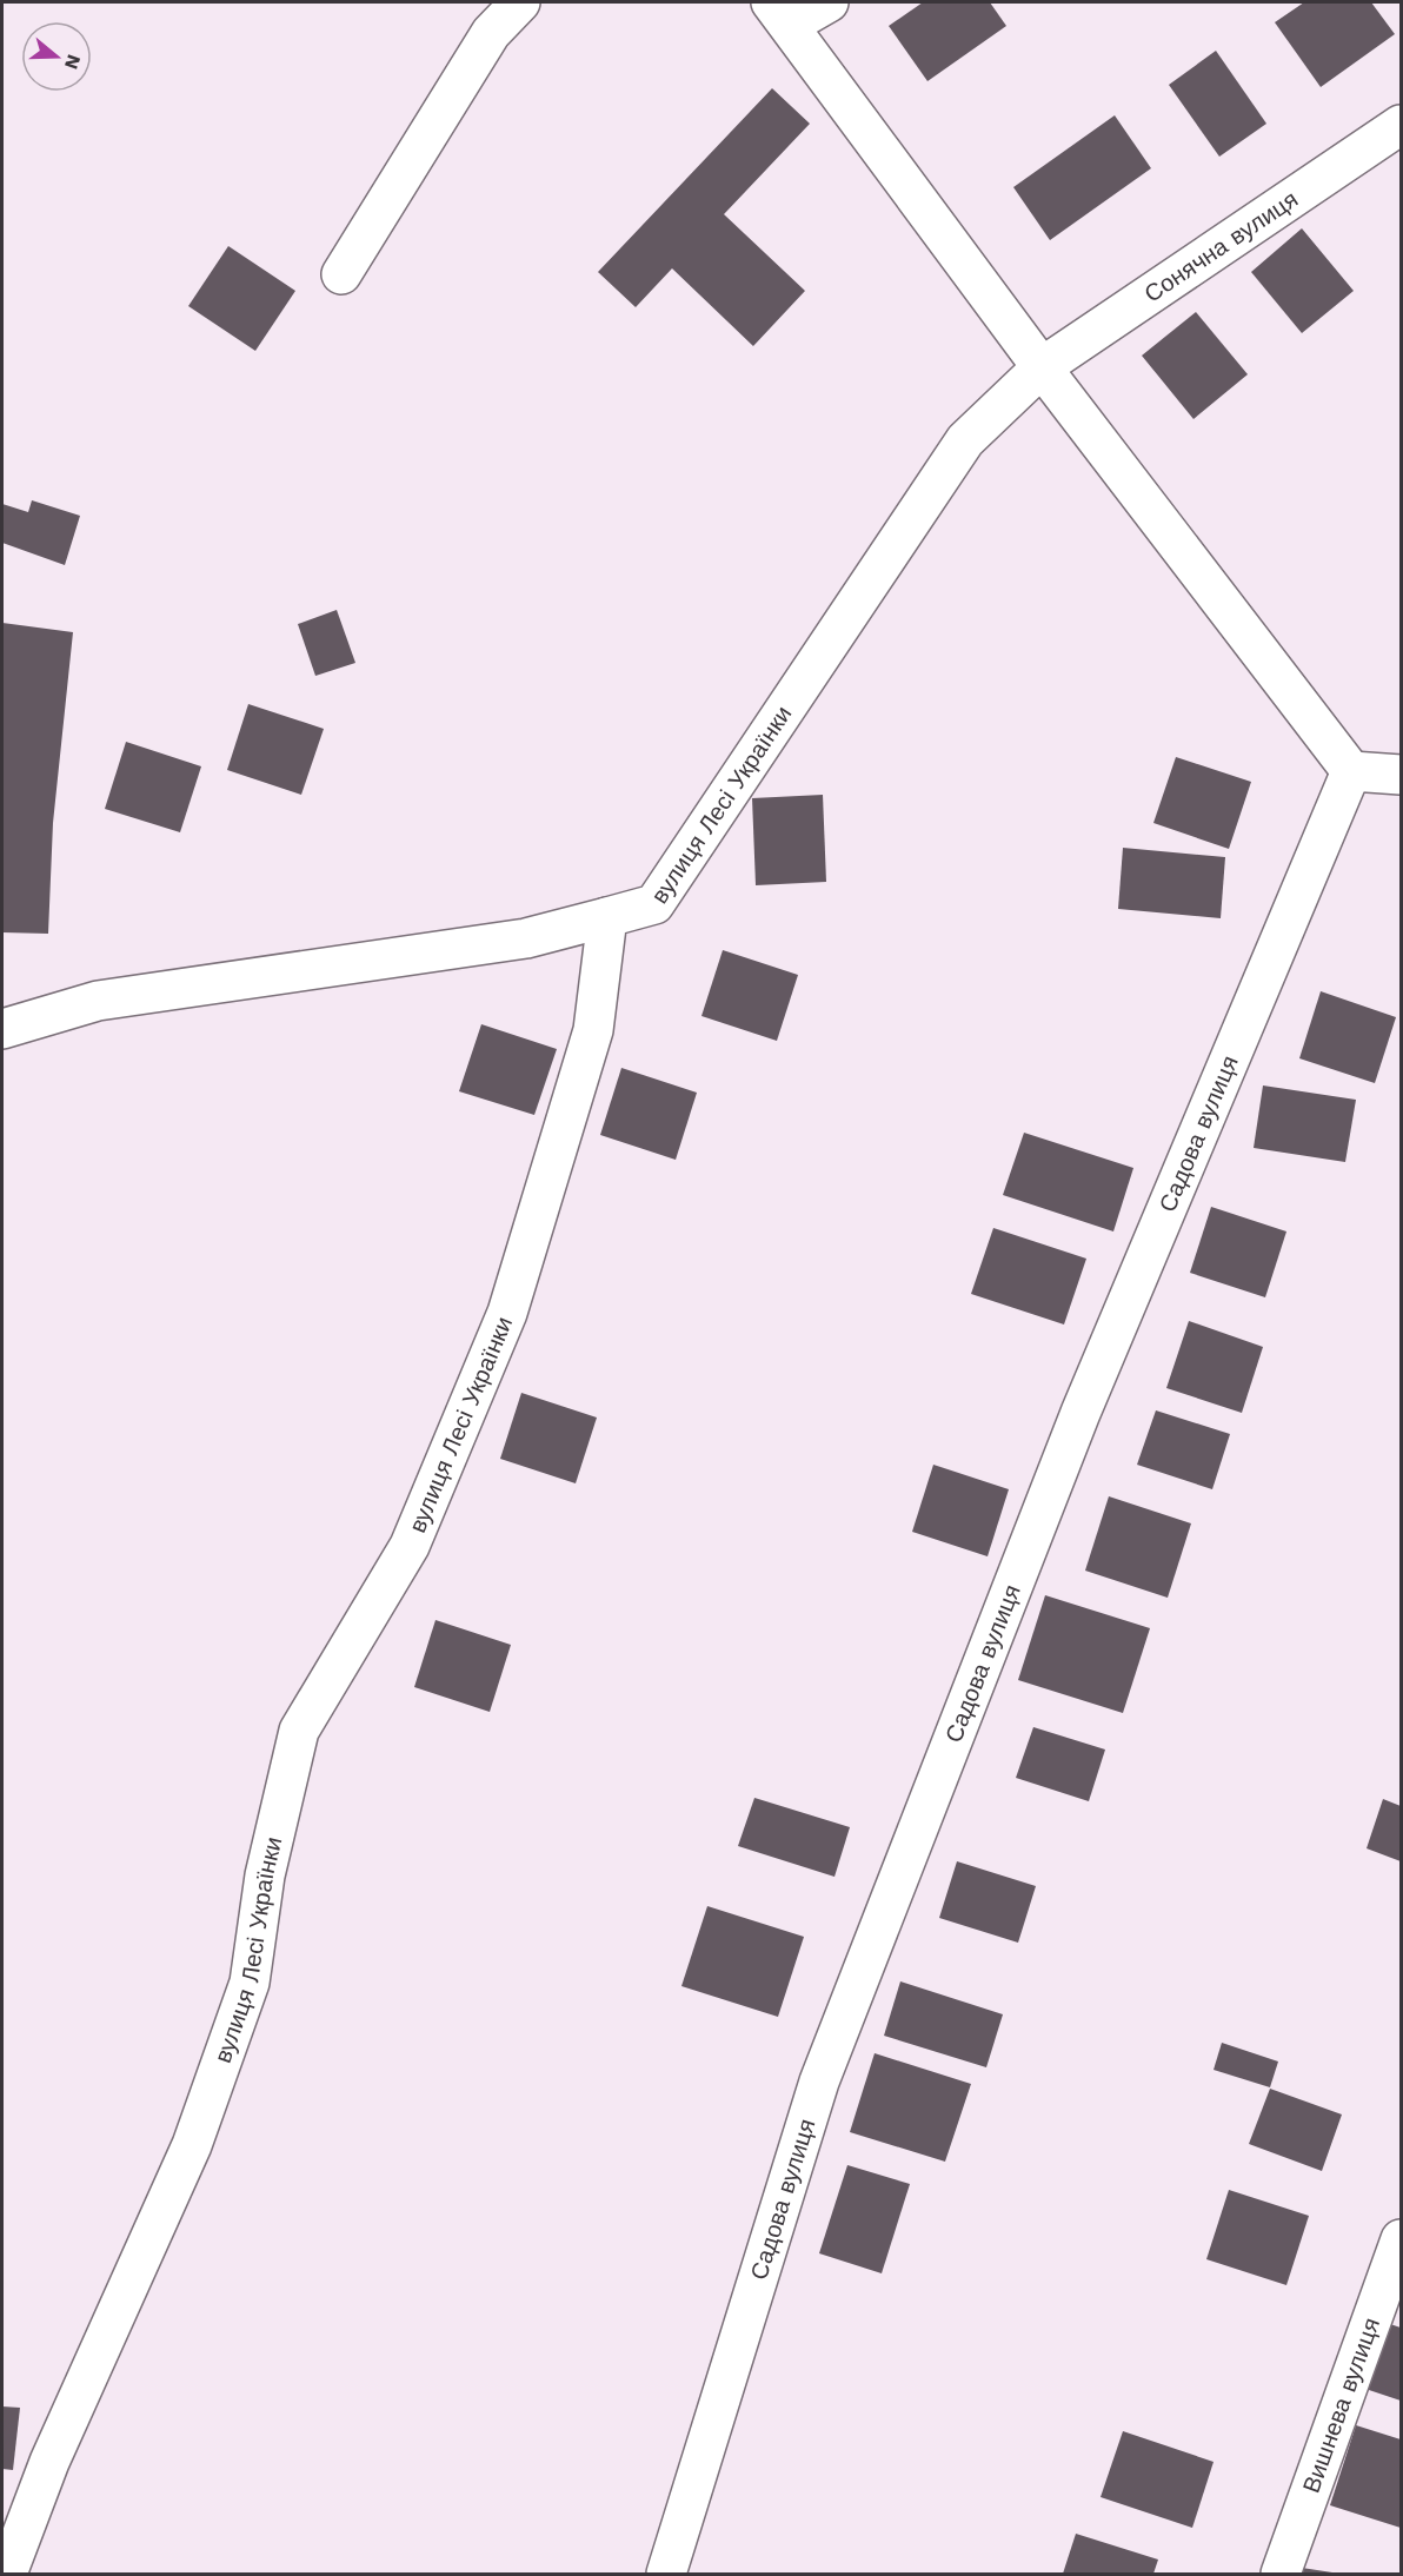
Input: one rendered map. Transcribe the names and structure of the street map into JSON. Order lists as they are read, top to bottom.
{
  "streets": {
    "street": [
      "Сонячна вулиця",
      "вулиця Лесі Українки",
      "Садова вулиця",
      "Вишнева вулиця"
    ]
  },
  "crossings": [
    ["Сонячна вулиця", "вулиця Лесі Українки"]
  ],
  "north": "right"
}
